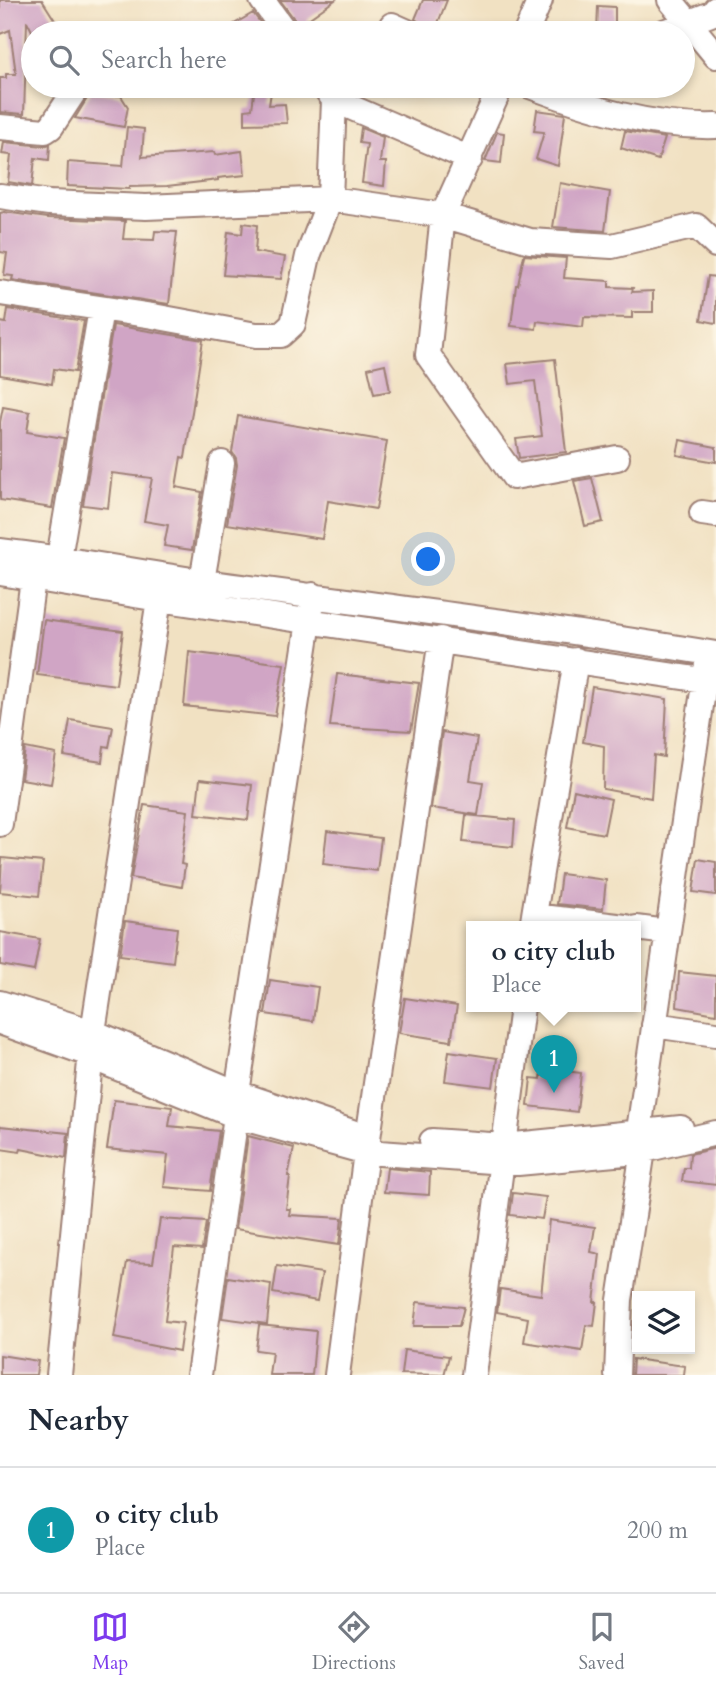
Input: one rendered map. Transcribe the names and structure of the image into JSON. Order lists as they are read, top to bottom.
{
  "page": {
    "search": "Search here",
    "popup": ["o city club", "Place"],
    "pins": "1",
    "heading": "Nearby",
    "list": [
      {
        "mark": "1",
        "name": "o city club",
        "note": "Place",
        "value": "200 m"
      }
    ],
    "nav": ["Map", "Directions", "Saved"]
  }
}
